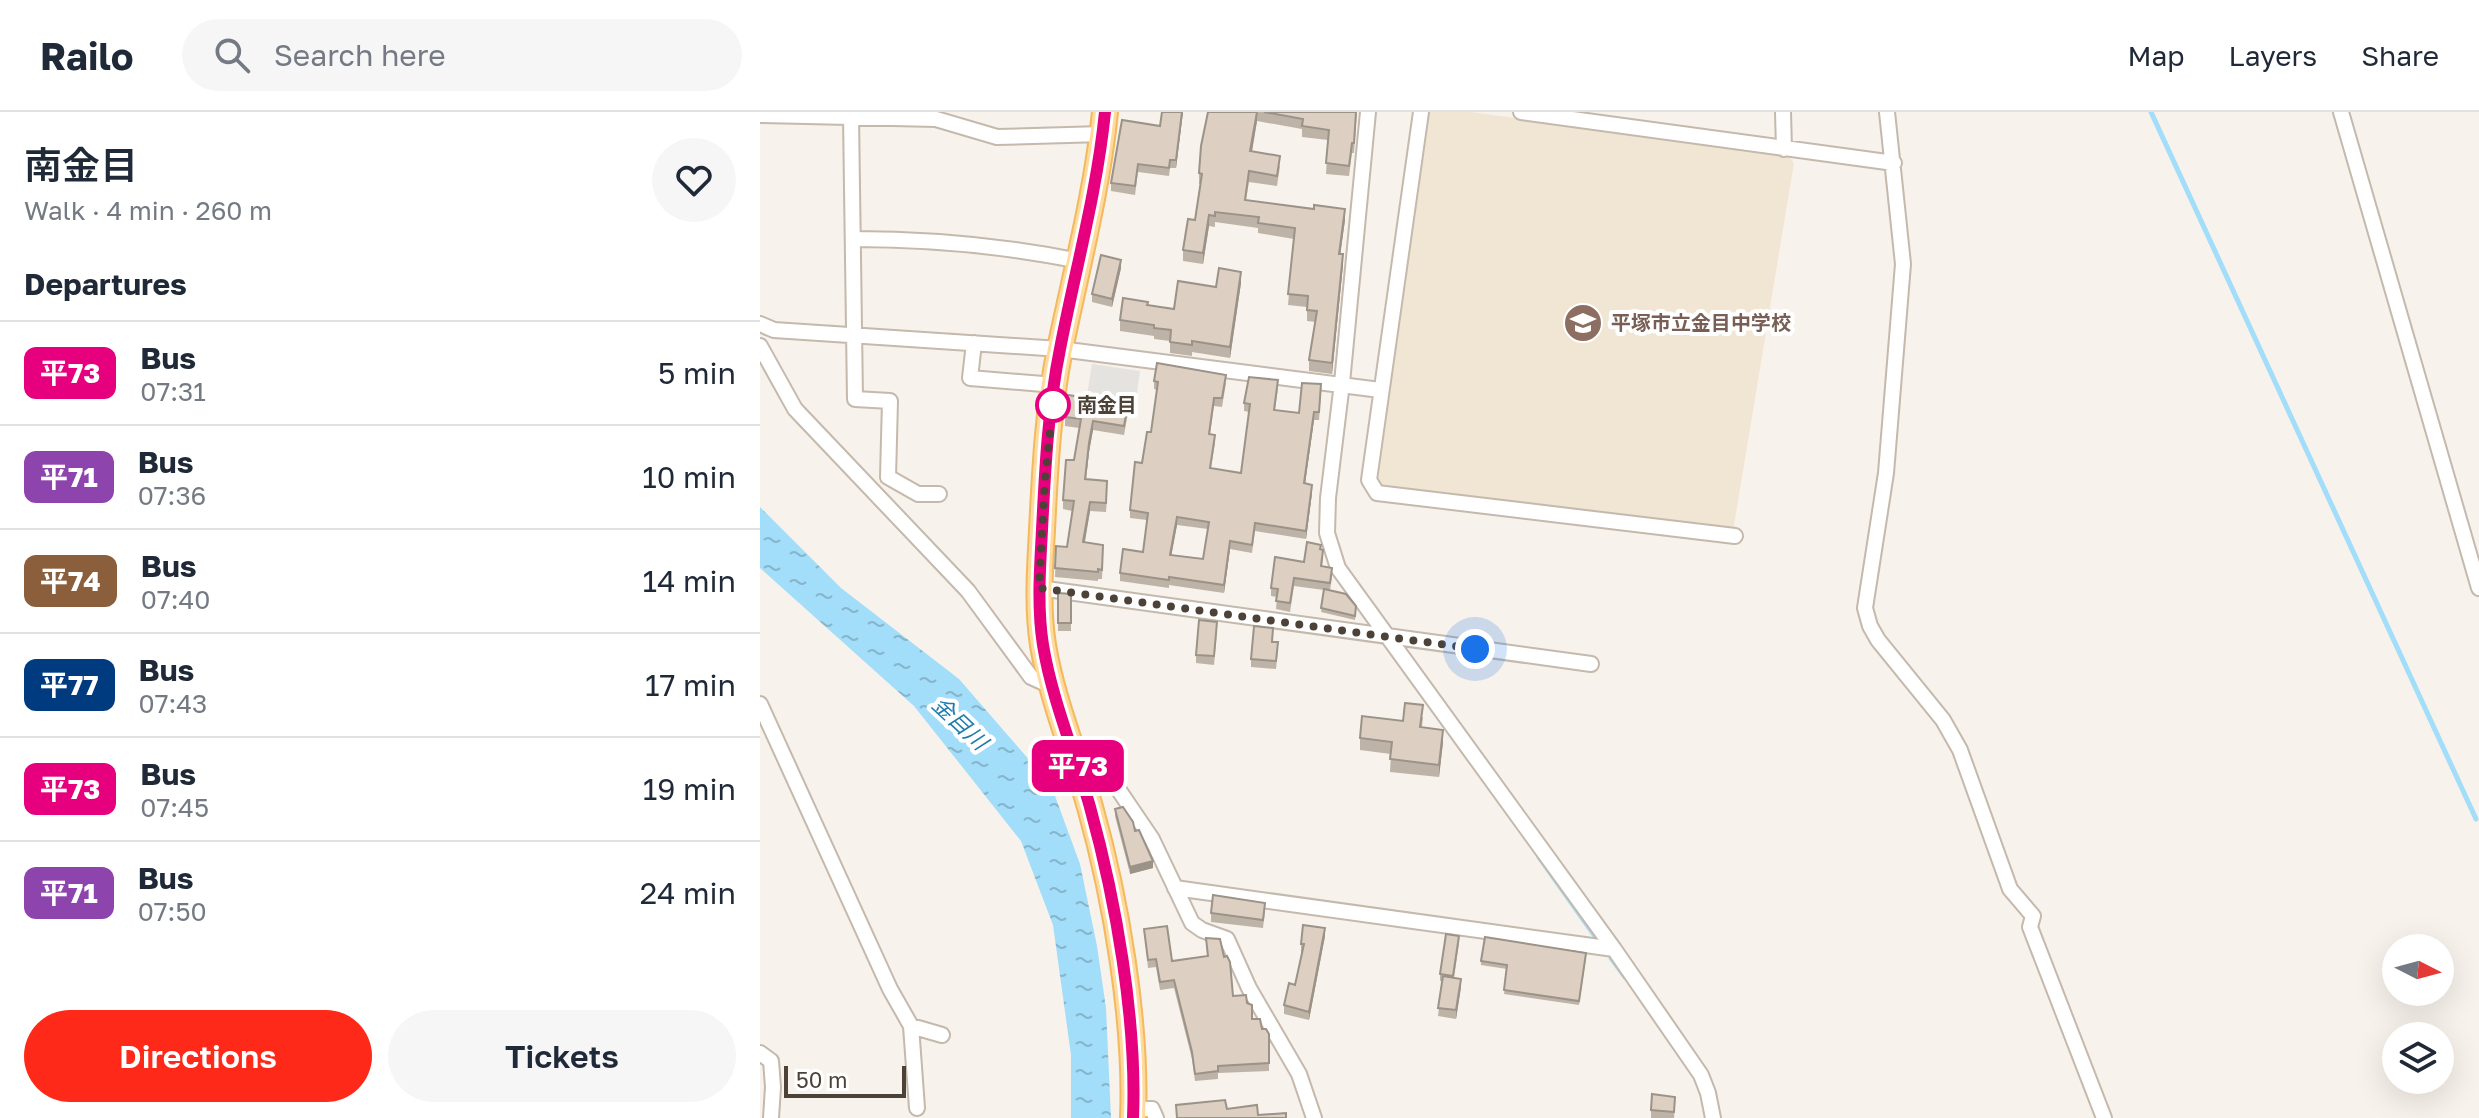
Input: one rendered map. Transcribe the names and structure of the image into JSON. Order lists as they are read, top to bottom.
{
  "water": ["金目川"],
  "places": {
    "school or university": ["平塚市立金目中学校"],
    "other": ["南金目"]
  },
  "lines": ["bus line 平73"],
  "scale_bar": "50 m",
  "north": "right",
  "page": {
    "header": "Railo",
    "search": "Search here",
    "nav": ["Map", "Layers", "Share"],
    "heading": [
      ["南金目", "Walk · 4 min · 260 m"],
      "Departures"
    ],
    "on_map": "平73",
    "list": [
      {
        "mark": "平73",
        "name": "Bus",
        "note": "07:31",
        "value": "5 min"
      },
      {
        "mark": "平71",
        "name": "Bus",
        "note": "07:36",
        "value": "10 min"
      },
      {
        "mark": "平74",
        "name": "Bus",
        "note": "07:40",
        "value": "14 min"
      },
      {
        "mark": "平77",
        "name": "Bus",
        "note": "07:43",
        "value": "17 min"
      },
      {
        "mark": "平73",
        "name": "Bus",
        "note": "07:45",
        "value": "19 min"
      },
      {
        "mark": "平71",
        "name": "Bus",
        "note": "07:50",
        "value": "24 min"
      }
    ],
    "buttons": ["Directions", "Tickets"],
    "scale": "50 m"
  }
}
